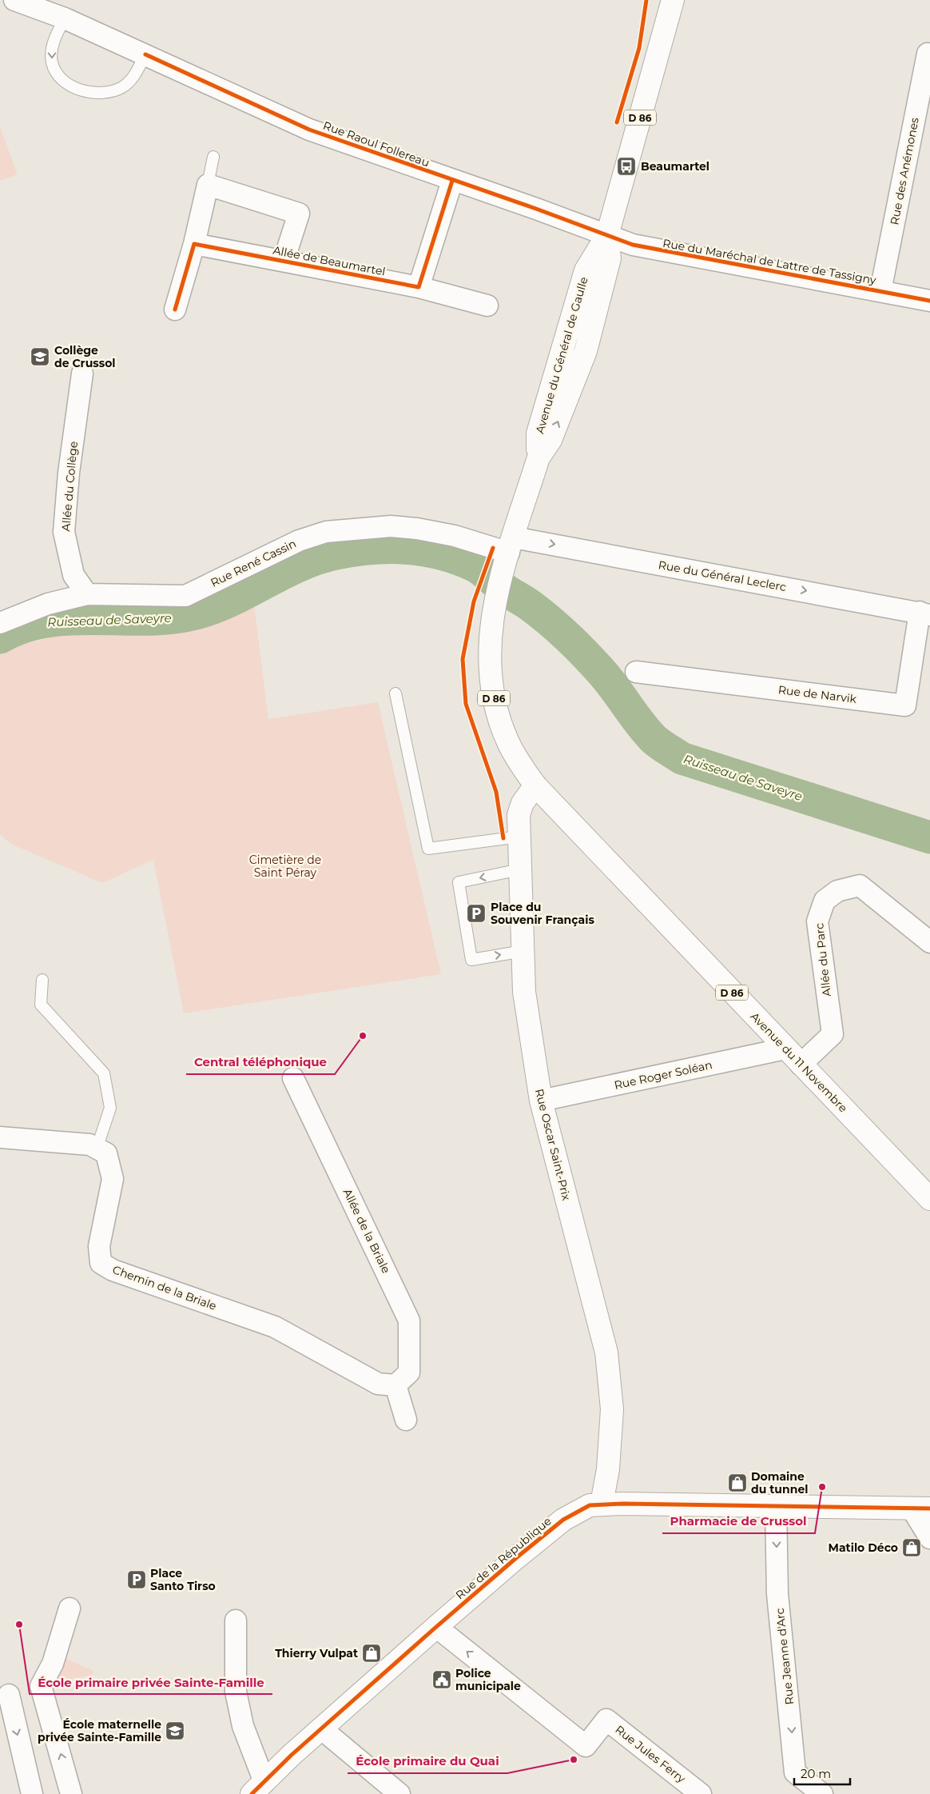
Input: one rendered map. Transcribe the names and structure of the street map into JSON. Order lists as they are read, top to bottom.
{
  "streets": {
    "main road": [
      "D 86",
      "Avenue du Général de Gaulle",
      "Avenue du 11 Novembre",
      "Rue Oscar Saint-Prix",
      "Rue de la République"
    ],
    "street": [
      "Rue Raoul Follereau",
      "Rue des Anémones",
      "Allée de Beaumartel",
      "Rue du Maréchal de Lattre de Tassigny",
      "Allée du Collège",
      "Rue René Cassin",
      "Rue du Général Leclerc",
      "Rue de Narvik",
      "Allée du Parc",
      "Rue Roger Soléan",
      "Allée de la Briale",
      "Chemin de la Briale",
      "Rue Jeanne d'Arc",
      "Rue Jules Ferry"
    ]
  },
  "crossings": [
    ["Rue Raoul Follereau", "Rue du Maréchal de Lattre de Tassigny"],
    ["Rue Raoul Follereau", "Avenue du Général de Gaulle"],
    ["Rue des Anémones", "Rue du Maréchal de Lattre de Tassigny"],
    ["Rue du Maréchal de Lattre de Tassigny", "Avenue du Général de Gaulle"],
    ["Avenue du Général de Gaulle", "Rue René Cassin"],
    ["Avenue du Général de Gaulle", "Rue du Général Leclerc"],
    ["Avenue du Général de Gaulle", "Avenue du 11 Novembre"],
    ["Avenue du Général de Gaulle", "Rue Oscar Saint-Prix"],
    ["Allée du Collège", "Rue René Cassin"],
    ["Rue René Cassin", "Rue du Général Leclerc"],
    ["Rue du Général Leclerc", "Rue de Narvik"],
    ["Allée du Parc", "Avenue du 11 Novembre"],
    ["Avenue du 11 Novembre", "Rue Roger Soléan"],
    ["Avenue du 11 Novembre", "Rue Oscar Saint-Prix"],
    ["Rue Roger Soléan", "Rue Oscar Saint-Prix"],
    ["Rue Oscar Saint-Prix", "Rue de la République"],
    ["Allée de la Briale", "Chemin de la Briale"],
    ["Rue de la République", "Rue Jeanne d'Arc"],
    ["Rue de la République", "Rue Jules Ferry"]
  ],
  "one_way": ["Rue du Général Leclerc", "Rue Jeanne d'Arc", "Rue Jules Ferry"],
  "water": ["Ruisseau de Saveyre"],
  "parks": ["Cimetière de Saint Péray"],
  "places": {
    "bus stop": ["Beaumartel"],
    "school or university": ["Collège de Crussol", "École maternelle privée Sainte-Famille"],
    "parking": ["Place du Souvenir Français", "Place Santo Tirso"],
    "other": [
      "Central téléphonique",
      "Pharmacie de Crussol",
      "École primaire privée Sainte-Famille",
      "École primaire du Quai"
    ],
    "shop": ["Domaine du tunnel", "Matilo Déco", "Thierry Vulpat"],
    "public building": ["Police municipale"]
  },
  "scale_bar": "20 m"
}
